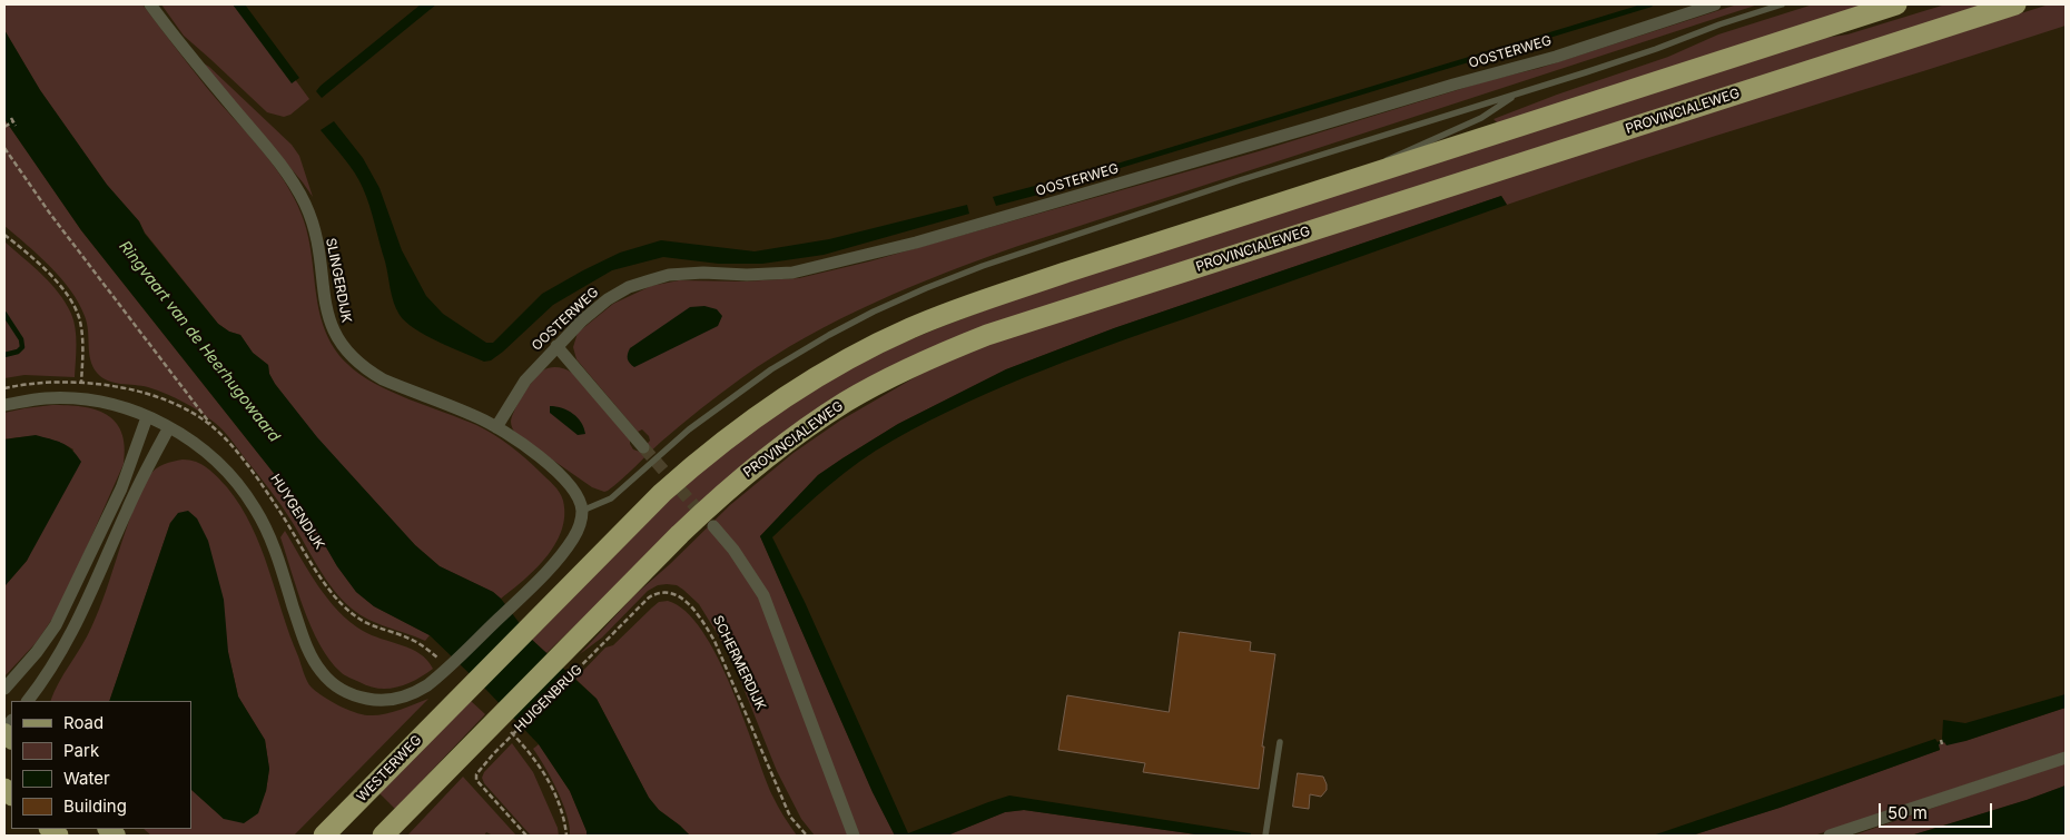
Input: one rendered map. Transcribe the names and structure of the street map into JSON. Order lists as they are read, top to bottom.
{
  "streets": {
    "highway": ["PROVINCIALEWEG", "HUIGENBRUG", "WESTERWEG"],
    "street": ["OOSTERWEG", "SLINGERDIJK"],
    "path": ["HUYGENDIJK", "SCHERMERDIJK"]
  },
  "crossings": [
    ["OOSTERWEG", "SLINGERDIJK"],
    ["PROVINCIALEWEG", "HUIGENBRUG"],
    ["SCHERMERDIJK", "HUIGENBRUG"]
  ],
  "water": ["Ringvaart van de Heerhugowaard"],
  "legend": [
    "Road",
    "Park",
    "Water",
    "Building"
  ],
  "scale_bar": "50 m"
}
